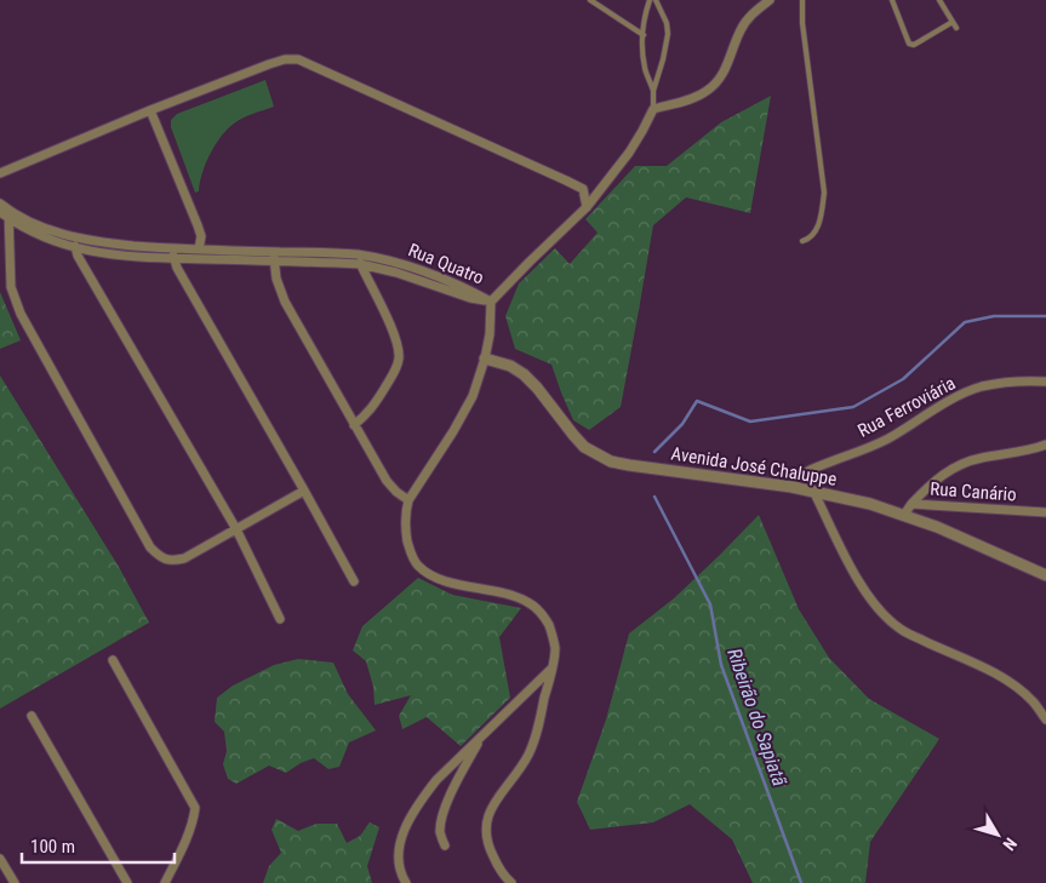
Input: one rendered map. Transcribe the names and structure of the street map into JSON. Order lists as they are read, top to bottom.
{
  "streets": {
    "street": [
      "Rua Quatro",
      "Rua Ferroviária",
      "Avenida José Chaluppe",
      "Rua Canário"
    ]
  },
  "crossings": [
    ["Rua Ferroviária", "Avenida José Chaluppe"],
    ["Avenida José Chaluppe", "Rua Canário"]
  ],
  "water": ["Ribeirão do Sapiatã"],
  "scale_bar": "100 m",
  "north": "bottom right"
}
